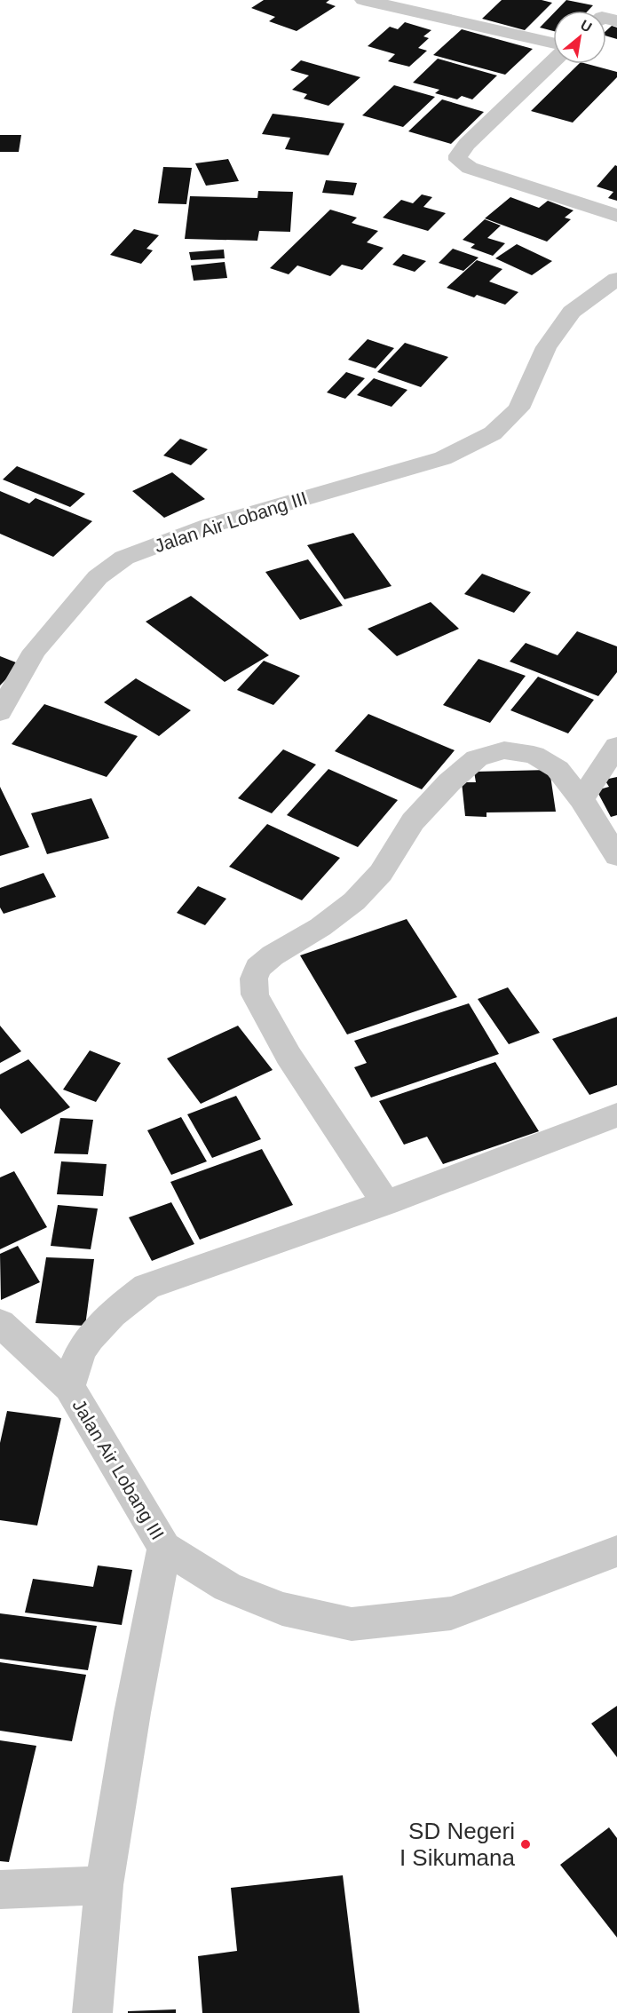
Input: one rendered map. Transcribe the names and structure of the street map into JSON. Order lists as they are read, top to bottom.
{
  "streets": {
    "street": ["Jalan Air Lobang III"]
  },
  "places": ["SD Negeri I Sikumana"],
  "north": "top right"
}
